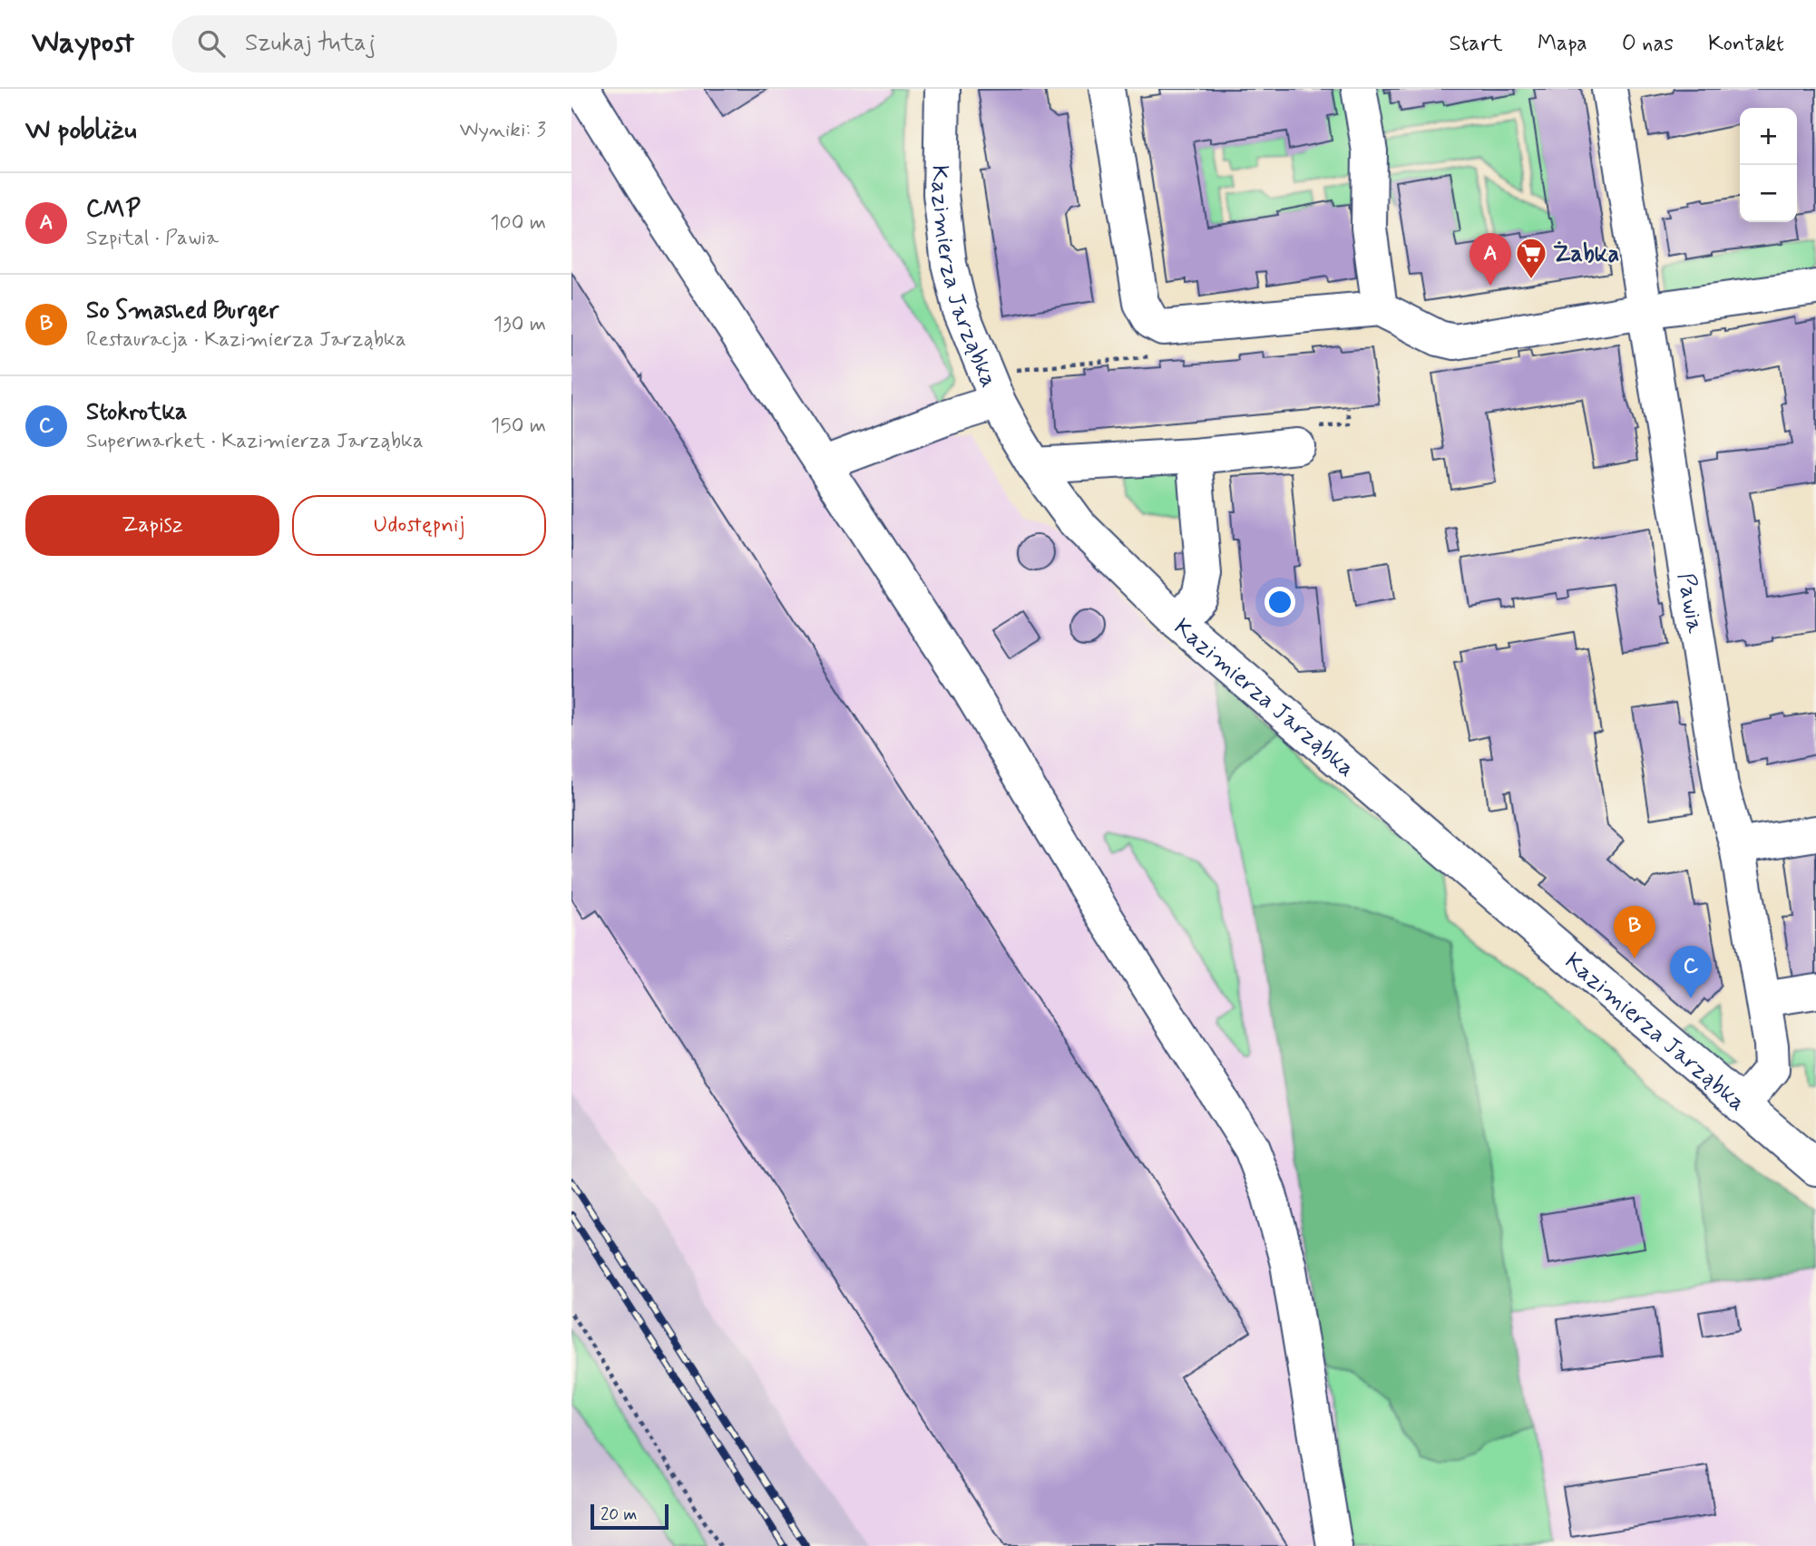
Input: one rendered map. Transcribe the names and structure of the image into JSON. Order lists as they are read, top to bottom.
{
  "streets": {
    "street": ["Kazimierza Jarząbka", "Pawia"]
  },
  "crossings": [
    ["Kazimierza Jarząbka", "Pawia"]
  ],
  "places": {
    "supermarket": ["Żabka"]
  },
  "scale_bar": "20 m",
  "page": {
    "header": "Waypost",
    "search": "Szukaj tutaj",
    "nav": [
      "Start",
      "Mapa",
      "O nas",
      "Kontakt"
    ],
    "heading": ["W pobliżu", "Wyniki: 3"],
    "map_buttons": ["+", "−"],
    "list": [
      {
        "mark": "A",
        "name": "CMP",
        "note": "Szpital · Pawia",
        "value": "100 m"
      },
      {
        "mark": "B",
        "name": "So Smashed Burger",
        "note": "Restauracja · Kazimierza Jarząbka",
        "value": "130 m"
      },
      {
        "mark": "C",
        "name": "Stokrotka",
        "note": "Supermarket · Kazimierza Jarząbka",
        "value": "150 m"
      }
    ],
    "pins": ["A", "B", "C"],
    "buttons": ["Zapisz", "Udostępnij"],
    "scale": "20 m"
  }
}
